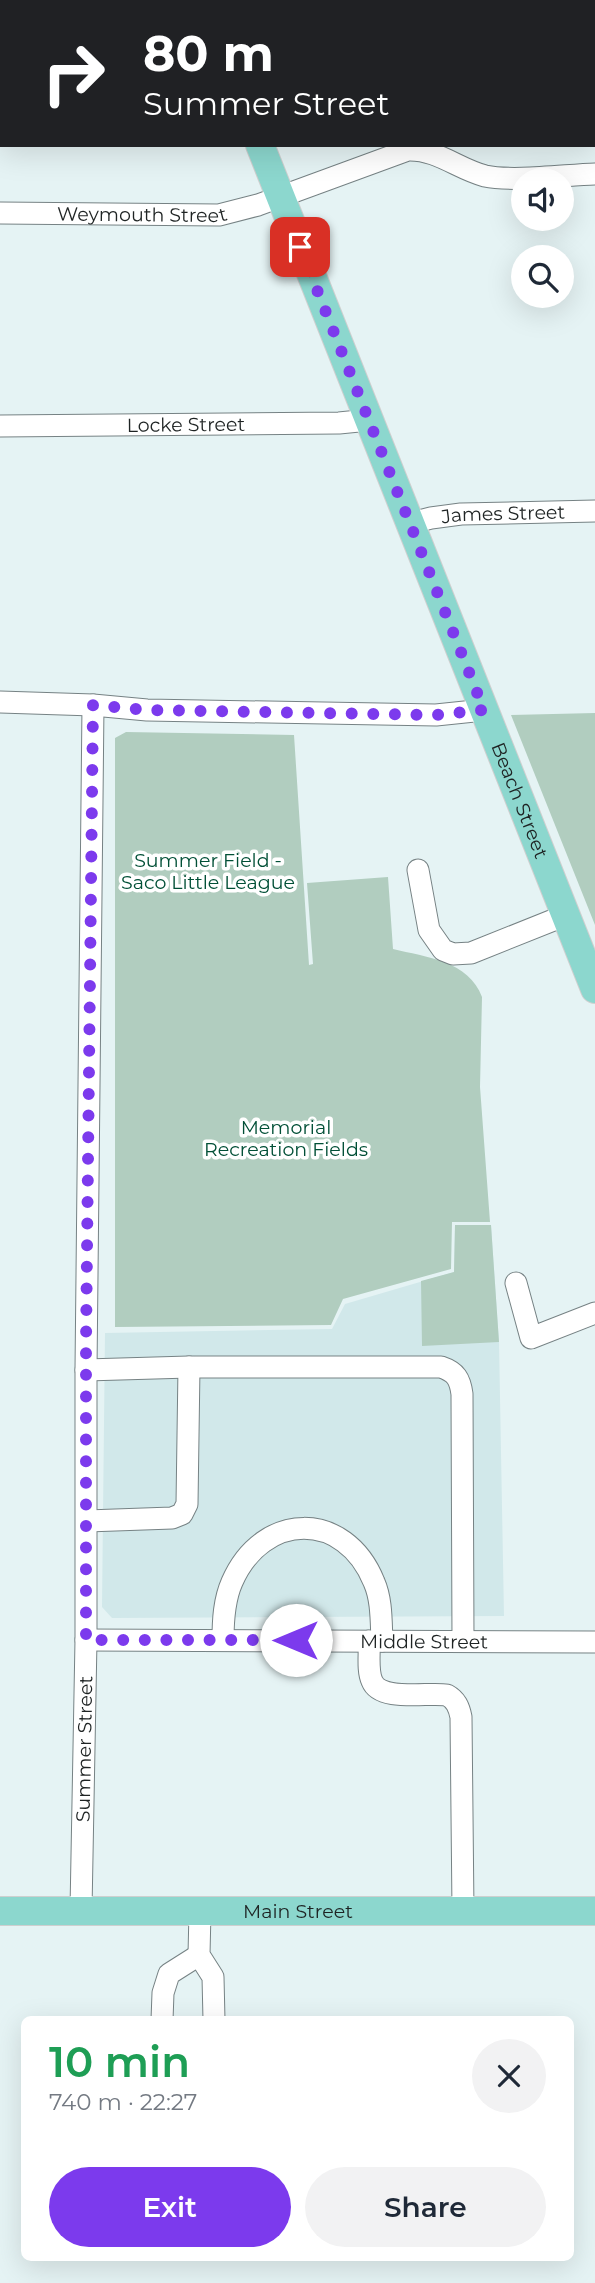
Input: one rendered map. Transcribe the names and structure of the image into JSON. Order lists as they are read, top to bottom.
{
  "streets": {
    "main road": ["Beach Street", "Main Street"],
    "street": [
      "Weymouth Street",
      "Locke Street",
      "James Street",
      "Middle Street",
      "Summer Street"
    ]
  },
  "crossings": [
    ["Weymouth Street", "Beach Street"],
    ["Locke Street", "Beach Street"],
    ["James Street", "Beach Street"],
    ["Middle Street", "Summer Street"],
    ["Summer Street", "Main Street"]
  ],
  "parks": ["Summer Field - Saco Little League", "Memorial Recreation Fields"],
  "page": {
    "turn": ["80 m", "Summer Street"],
    "heading": ["10 min", "740 m · 22:27"],
    "buttons": ["Exit", "Share"]
  }
}
